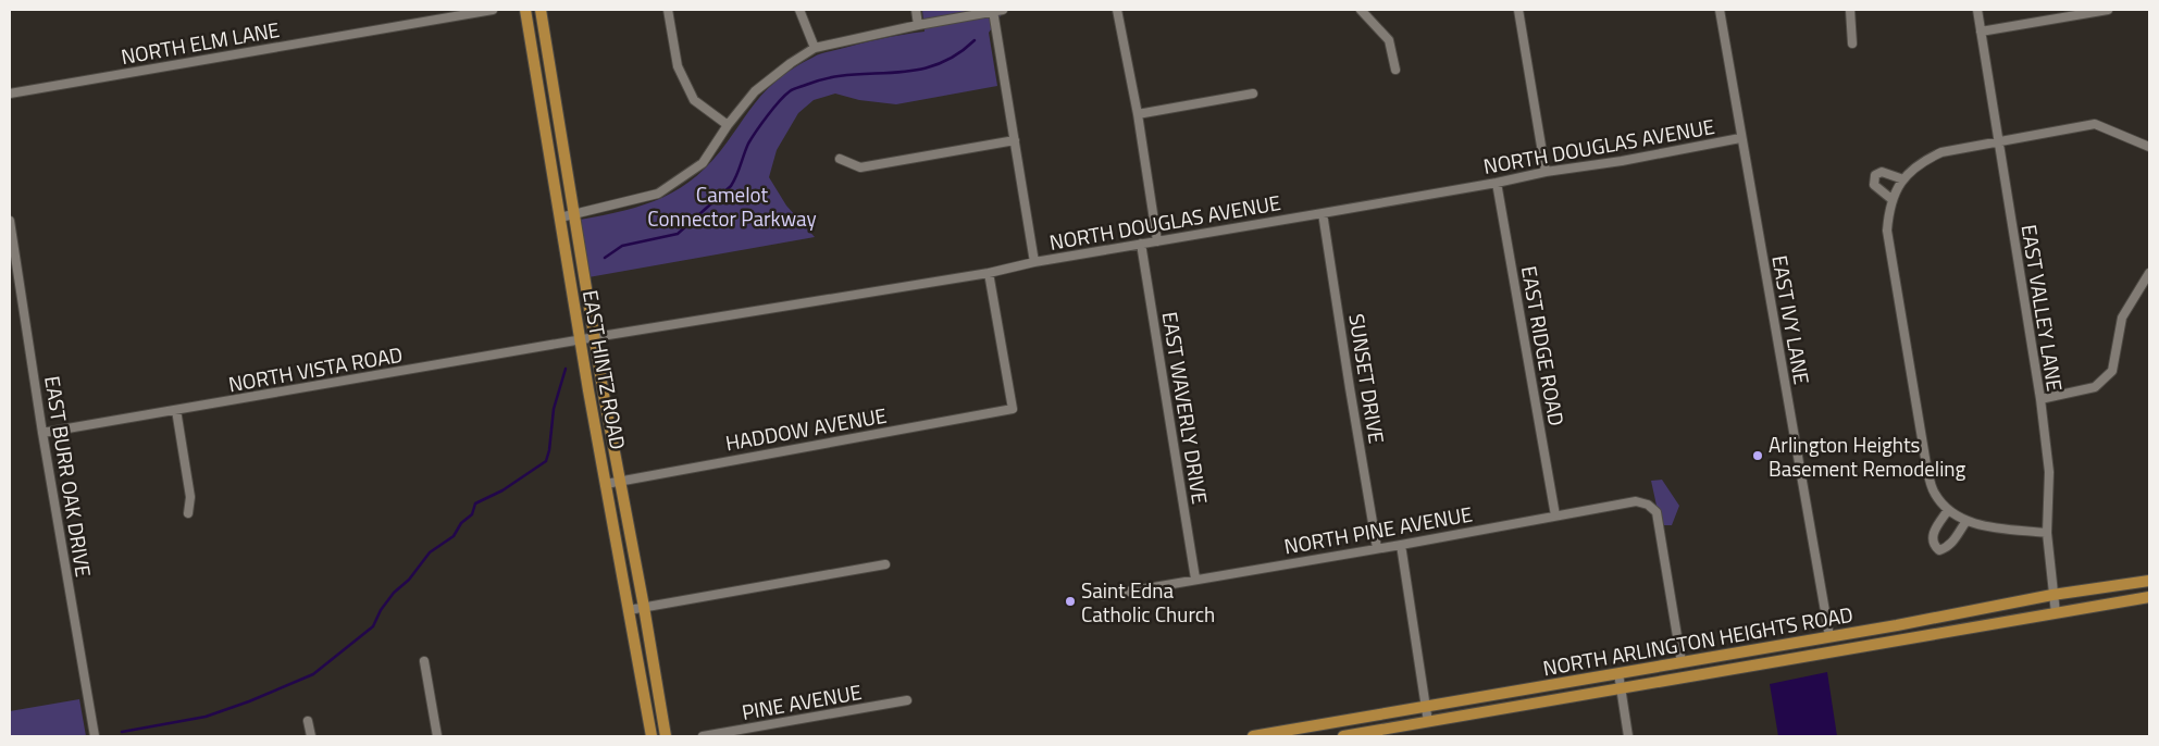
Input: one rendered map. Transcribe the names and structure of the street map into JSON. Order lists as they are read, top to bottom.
{
  "streets": {
    "main road": ["EAST HINTZ ROAD", "NORTH ARLINGTON HEIGHTS ROAD"],
    "street": [
      "NORTH ELM LANE",
      "NORTH DOUGLAS AVENUE",
      "EAST VALLEY LANE",
      "EAST IVY LANE",
      "EAST RIDGE ROAD",
      "NORTH VISTA ROAD",
      "SUNSET DRIVE",
      "EAST WAVERLY DRIVE",
      "HADDOW AVENUE",
      "EAST BURR OAK DRIVE",
      "NORTH PINE AVENUE",
      "PINE AVENUE"
    ]
  },
  "crossings": [
    ["NORTH DOUGLAS AVENUE", "EAST IVY LANE"],
    ["NORTH DOUGLAS AVENUE", "EAST RIDGE ROAD"],
    ["NORTH DOUGLAS AVENUE", "NORTH VISTA ROAD"],
    ["NORTH DOUGLAS AVENUE", "EAST HINTZ ROAD"],
    ["NORTH DOUGLAS AVENUE", "SUNSET DRIVE"],
    ["NORTH DOUGLAS AVENUE", "EAST WAVERLY DRIVE"],
    ["NORTH DOUGLAS AVENUE", "HADDOW AVENUE"],
    ["EAST VALLEY LANE", "NORTH ARLINGTON HEIGHTS ROAD"],
    ["EAST IVY LANE", "NORTH ARLINGTON HEIGHTS ROAD"],
    ["EAST RIDGE ROAD", "NORTH PINE AVENUE"],
    ["NORTH VISTA ROAD", "EAST HINTZ ROAD"],
    ["NORTH VISTA ROAD", "EAST BURR OAK DRIVE"],
    ["EAST HINTZ ROAD", "HADDOW AVENUE"],
    ["SUNSET DRIVE", "NORTH PINE AVENUE"],
    ["EAST WAVERLY DRIVE", "NORTH PINE AVENUE"],
    ["NORTH PINE AVENUE", "NORTH ARLINGTON HEIGHTS ROAD"]
  ],
  "parks": ["Camelot Connector Parkway"],
  "places": ["Arlington Heights Basement Remodeling", "Saint Edna Catholic Church"]
}
